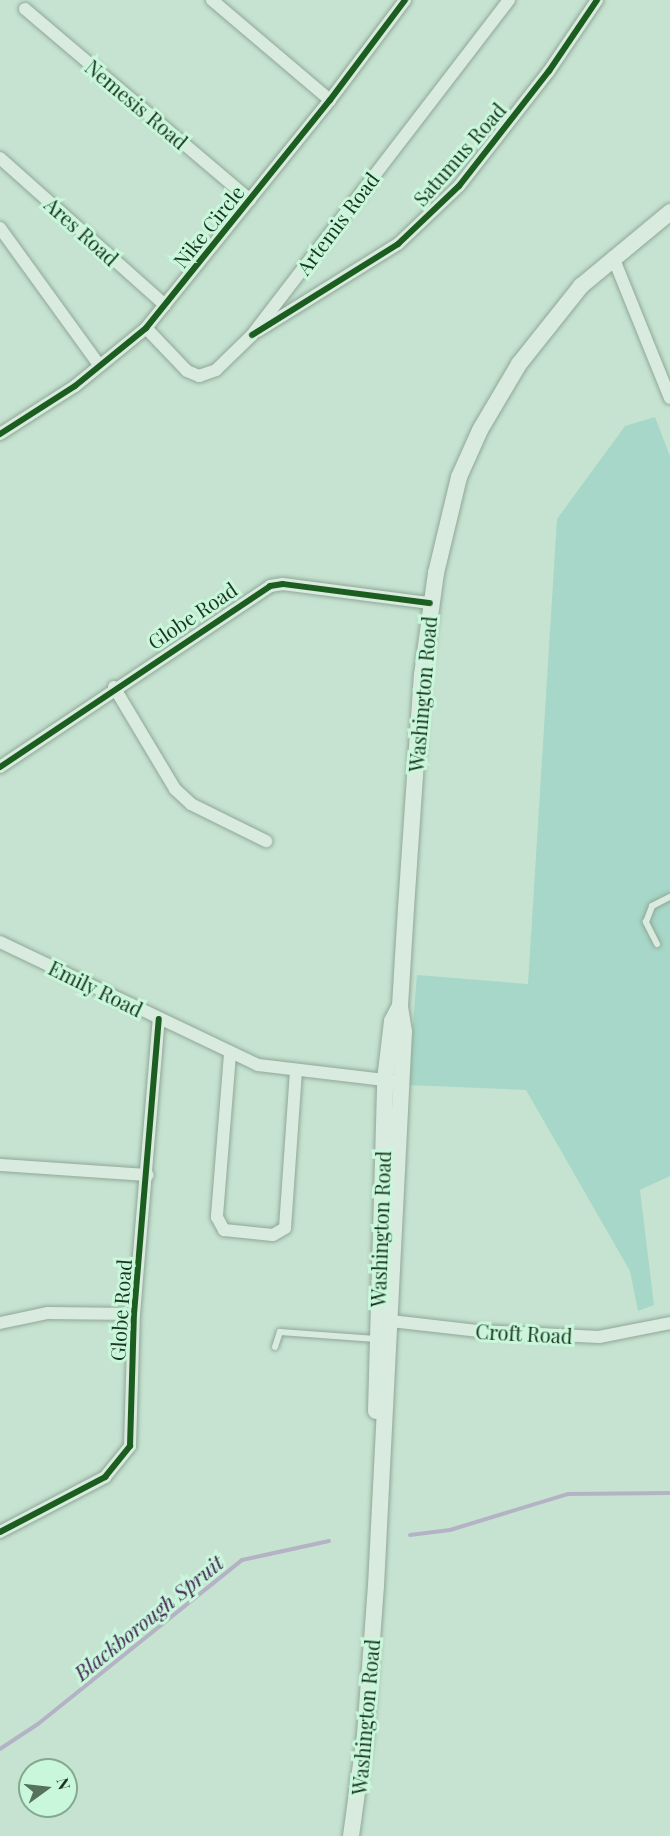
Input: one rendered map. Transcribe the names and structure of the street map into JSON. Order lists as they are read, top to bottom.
{
  "streets": {
    "main road": ["Washington Road"],
    "street": [
      "Nemesis Road",
      "Satumus Road",
      "Artemis Road",
      "Nike Circle",
      "Ares Road",
      "Globe Road",
      "Emily Road",
      "Croft Road"
    ]
  },
  "crossings": [
    ["Nemesis Road", "Nike Circle"],
    ["Satumus Road", "Artemis Road"],
    ["Artemis Road", "Nike Circle"],
    ["Nike Circle", "Ares Road"],
    ["Globe Road", "Washington Road"],
    ["Globe Road", "Emily Road"],
    ["Washington Road", "Emily Road"],
    ["Washington Road", "Croft Road"]
  ],
  "water": ["Blackborough Spruit"],
  "north": "right"
}
